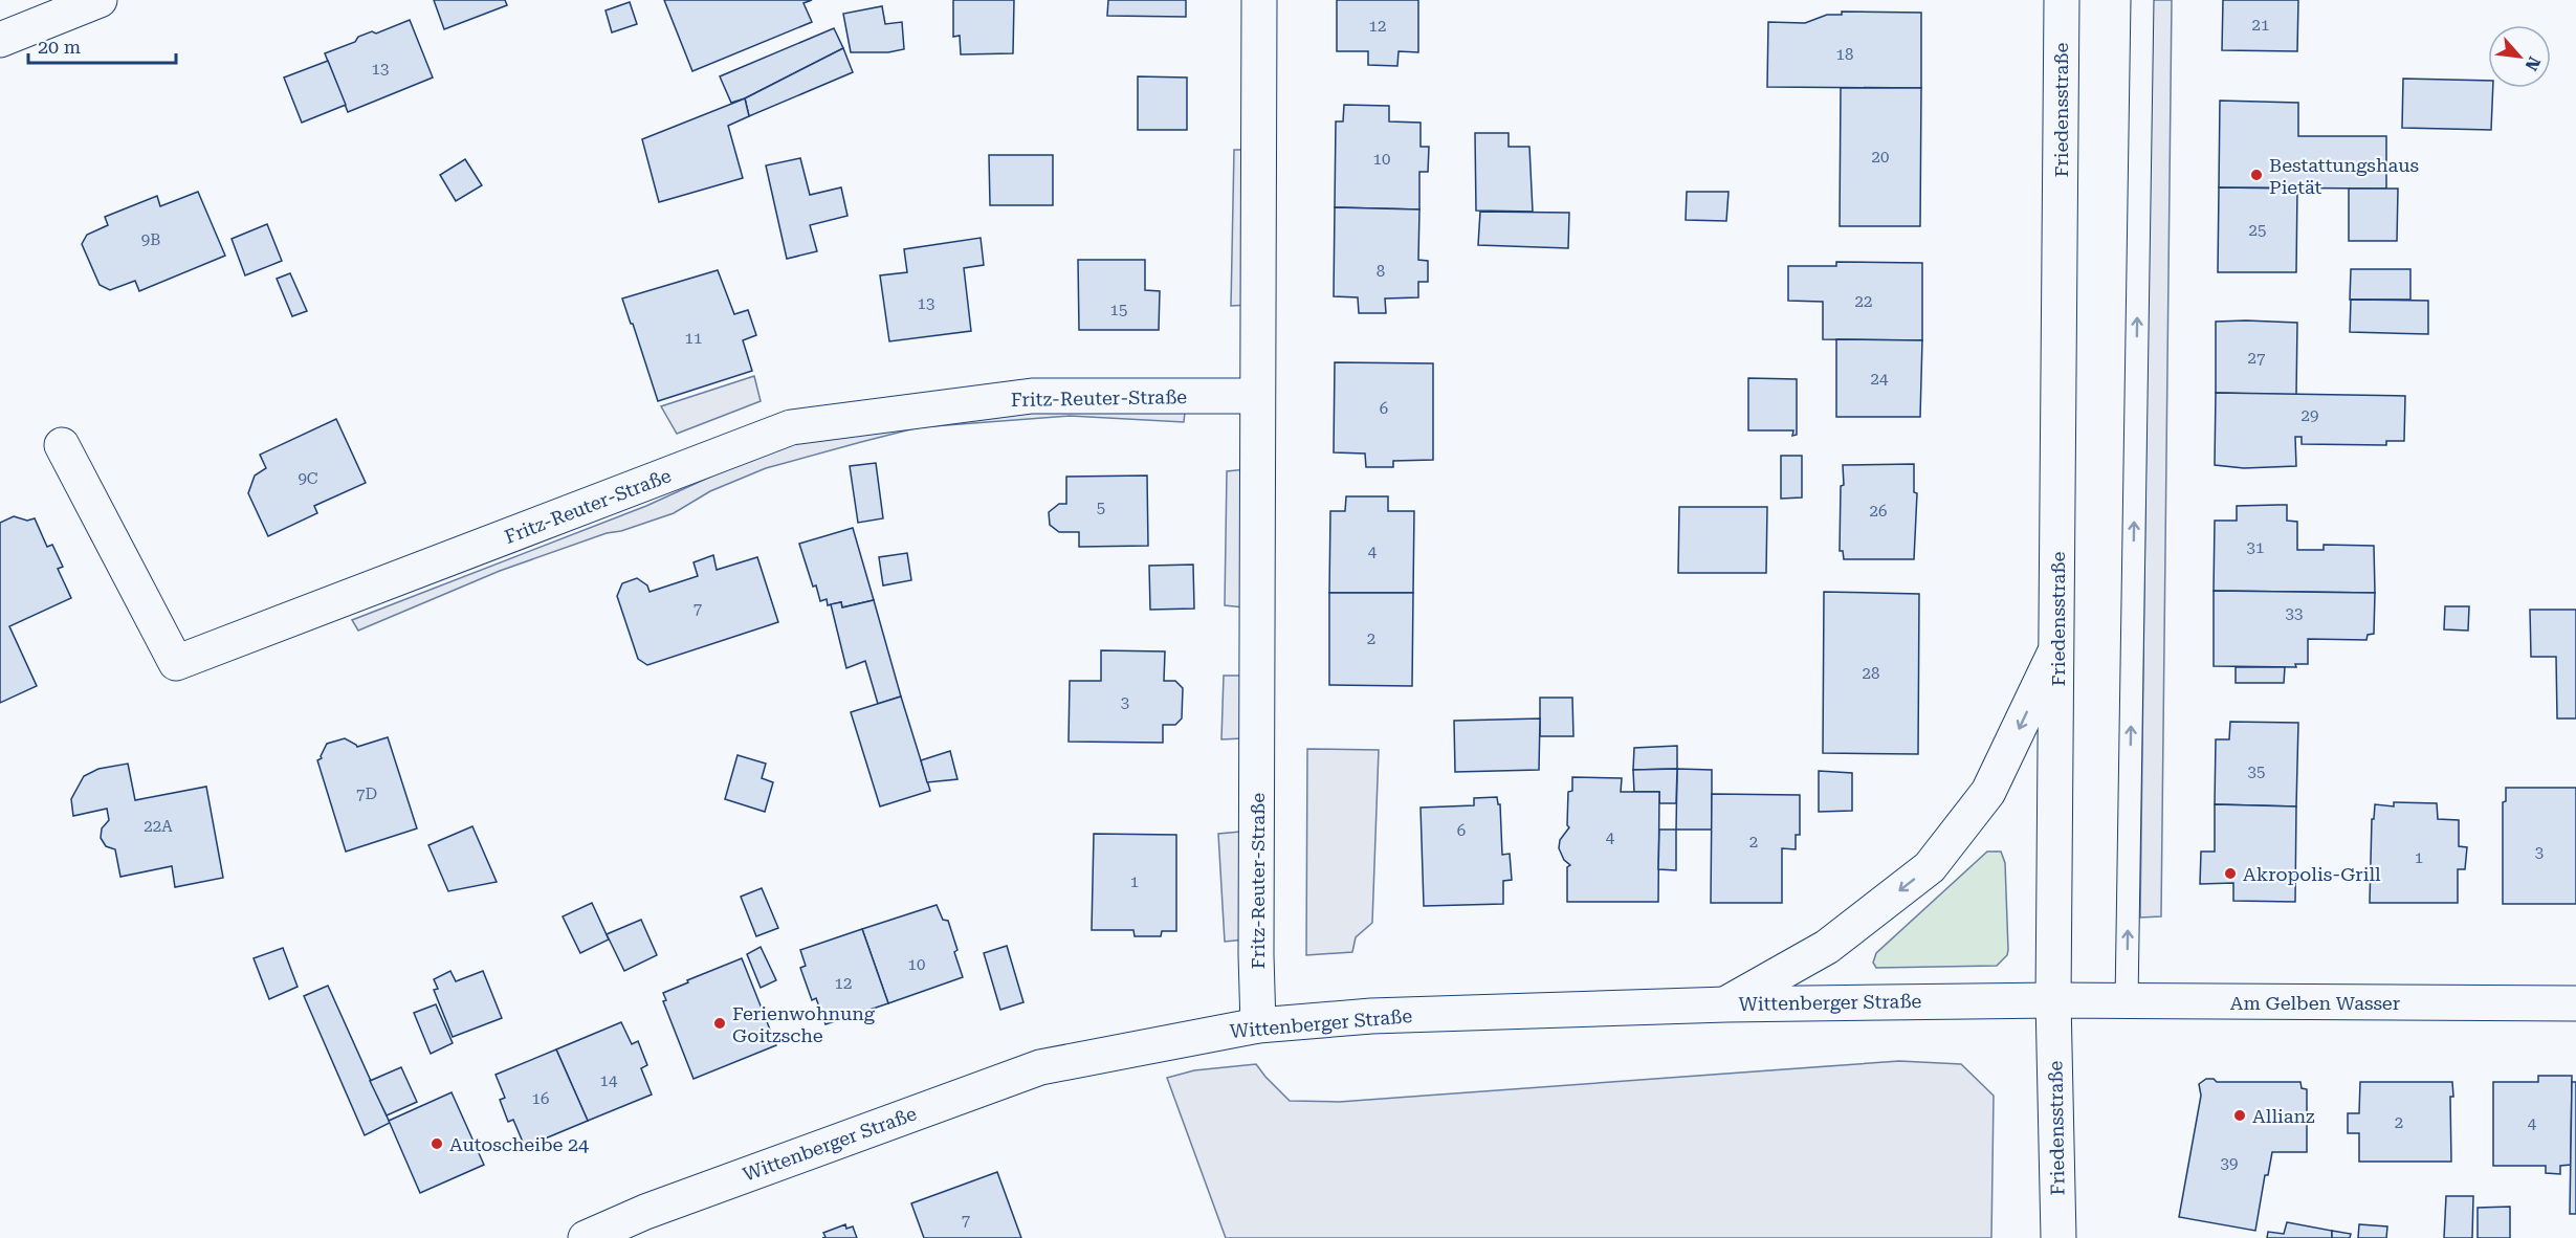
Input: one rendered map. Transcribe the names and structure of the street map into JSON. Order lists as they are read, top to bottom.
{
  "streets": {
    "street": [
      "Friedensstraße",
      "Fritz-Reuter-Straße",
      "Wittenberger Straße",
      "Am Gelben Wasser"
    ]
  },
  "crossings": [
    ["Friedensstraße", "Wittenberger Straße"],
    ["Friedensstraße", "Am Gelben Wasser"],
    ["Fritz-Reuter-Straße", "Wittenberger Straße"],
    ["Wittenberger Straße", "Am Gelben Wasser"]
  ],
  "places": [
    "Bestattungshaus Pietät",
    "Akropolis-Grill",
    "Ferienwohnung Goitzsche",
    "Allianz",
    "Autoscheibe 24"
  ],
  "house_numbers": [
    "21",
    "12",
    "18",
    "13",
    "20",
    "10",
    "25",
    "9B",
    "8",
    "22",
    "13",
    "15",
    "11",
    "27",
    "24",
    "6",
    "29",
    "9C",
    "5",
    "26",
    "31",
    "4",
    "7",
    "33",
    "2",
    "28",
    "3",
    "35",
    "7D",
    "22A",
    "6",
    "4",
    "2",
    "3",
    "1",
    "1",
    "10",
    "12",
    "14",
    "16",
    "2",
    "4",
    "39",
    "7"
  ],
  "scale_bar": "20 m",
  "north": "bottom right"
}
